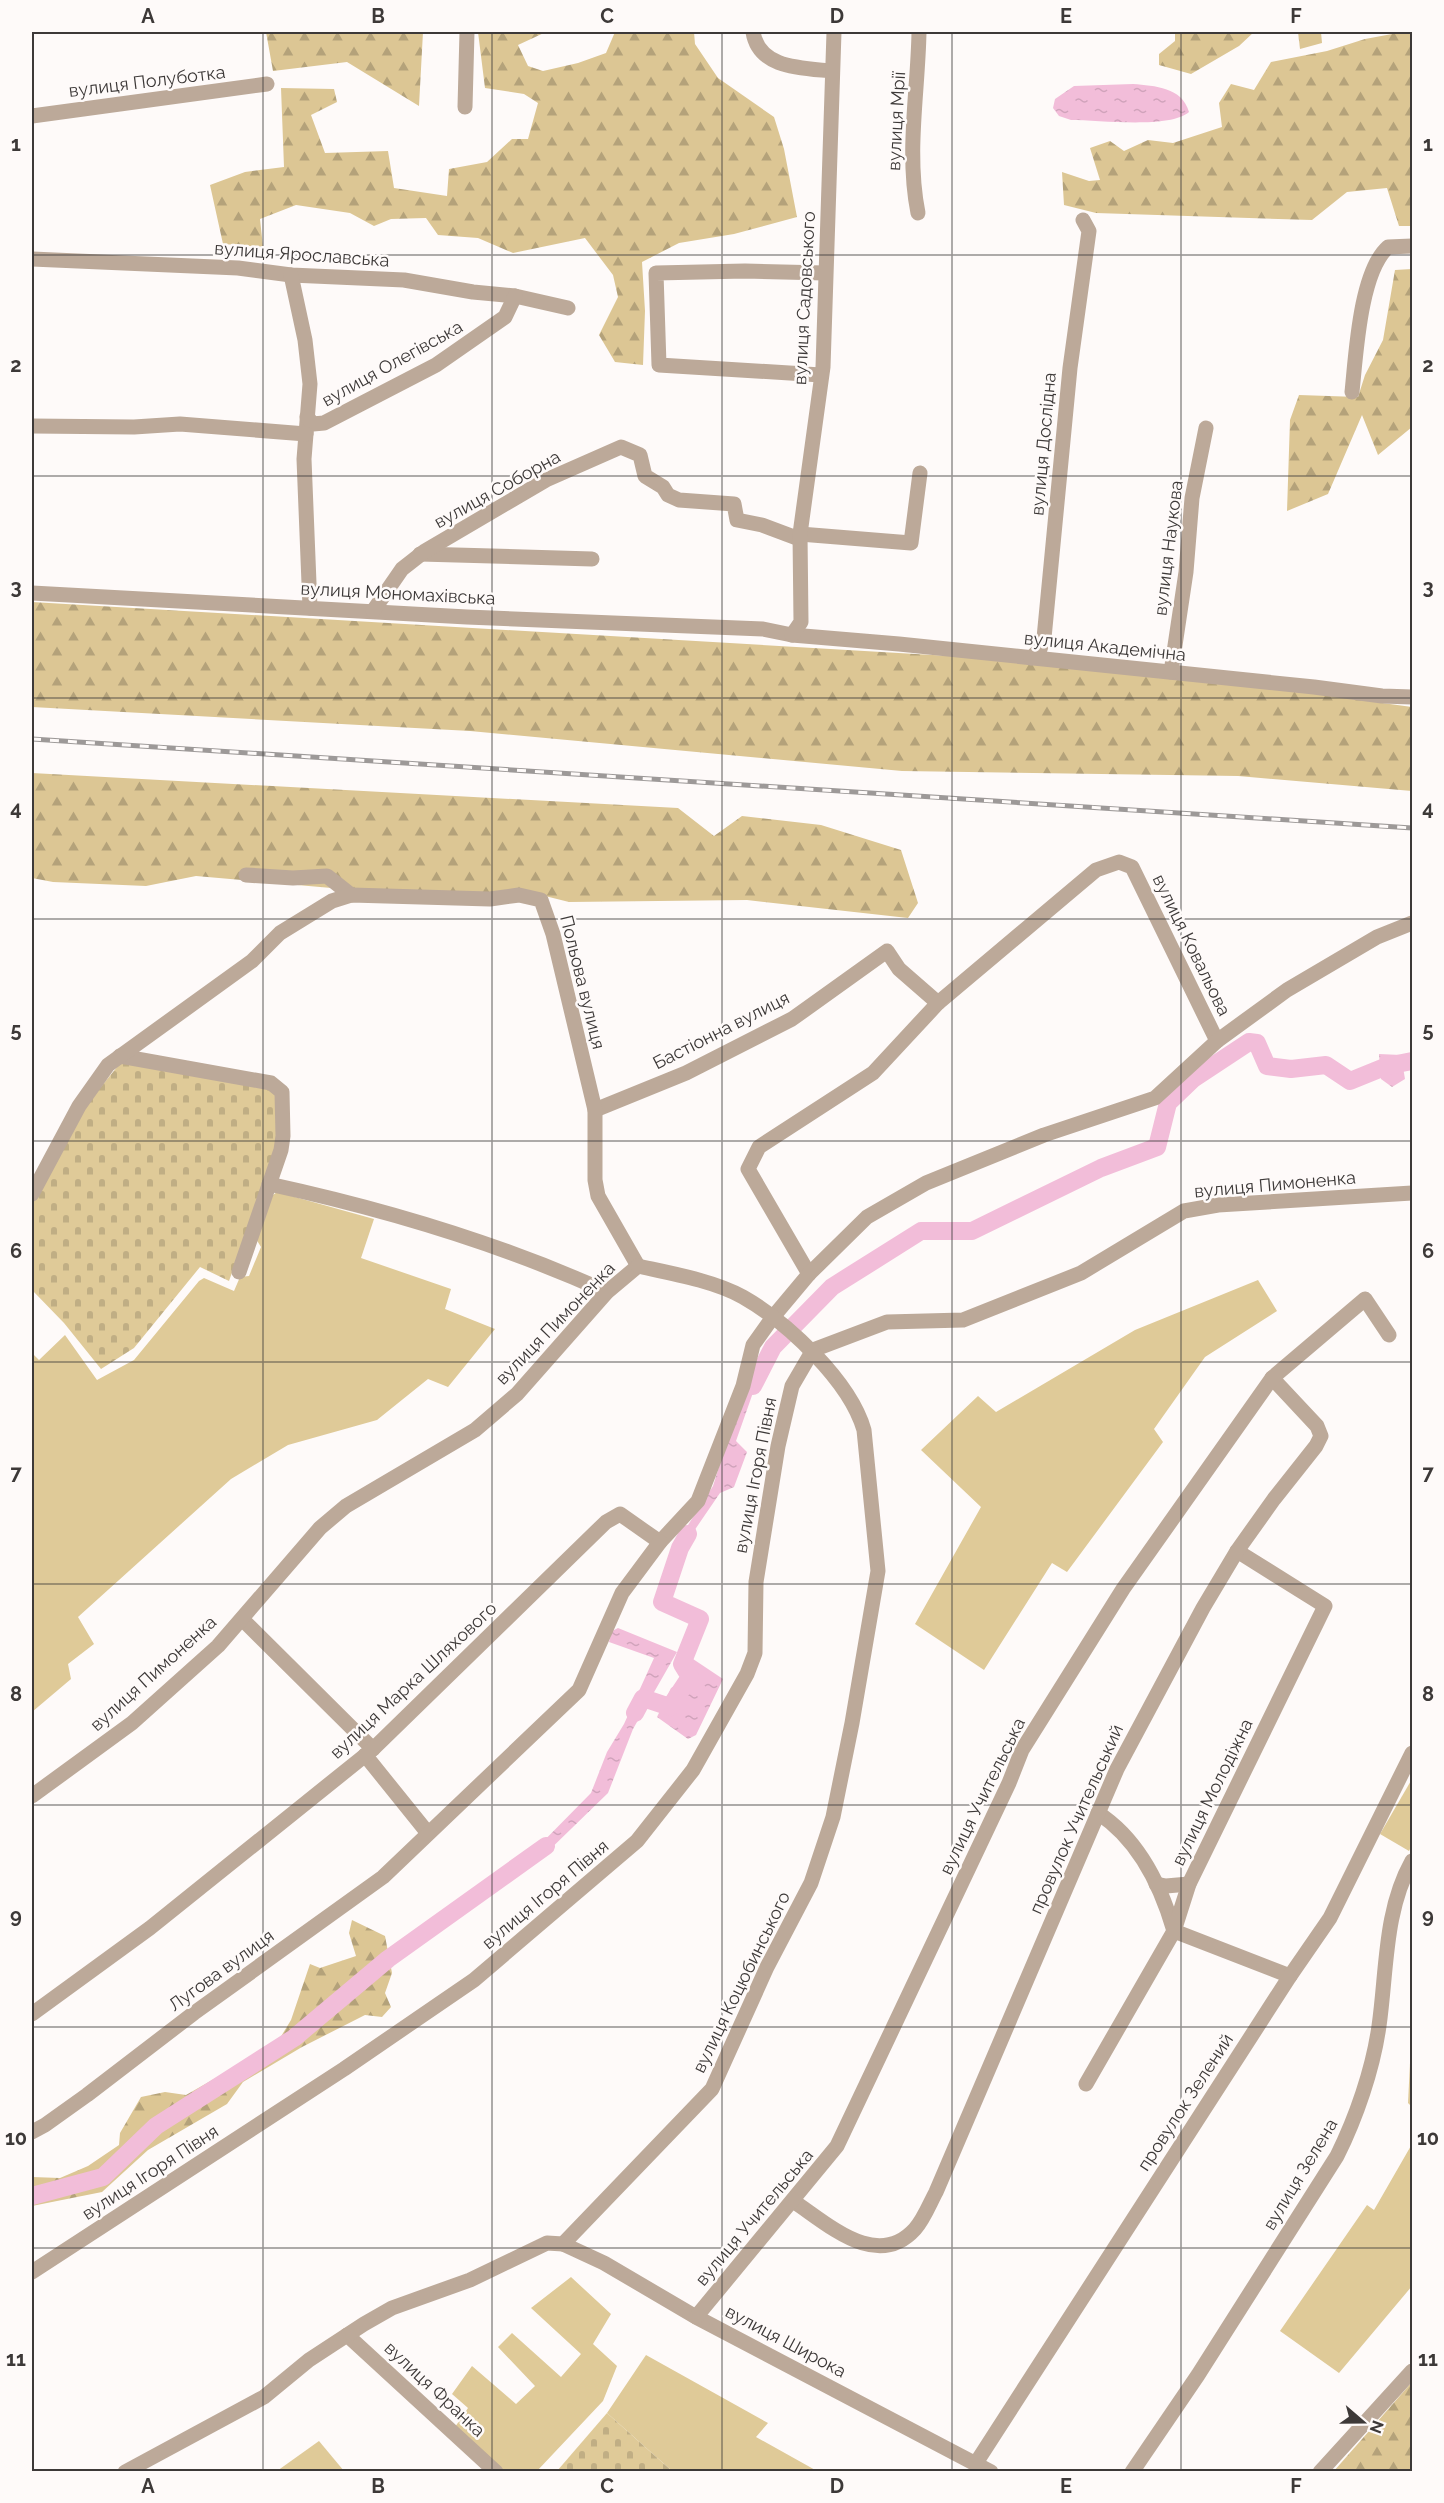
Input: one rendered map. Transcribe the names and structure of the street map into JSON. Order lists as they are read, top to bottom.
{
  "streets": {
    "street": [
      "вулиця Полуботка",
      "вулиця Мрії",
      "вулиця Ярославська",
      "вулиця Садовського",
      "вулиця Олегівська",
      "вулиця Дослідна",
      "вулиця Соборна",
      "вулиця Наукова",
      "вулиця Мономахівська",
      "вулиця Академічна",
      "вулиця Ковальова",
      "Польова вулиця",
      "Бастіонна вулиця",
      "вулиця Пимоненка",
      "вулиця Ігоря Півня",
      "вулиця Марка Шляхового",
      "вулиця Молодіжна",
      "вулиця Учительська",
      "провулок Учительський",
      "Лугова вулиця",
      "вулиця Коцюбинського",
      "провулок Зелений",
      "вулиця Зелена",
      "вулиця Широка",
      "вулиця Франка"
    ]
  },
  "crossings": [
    ["вулиця Ярославська", "вулиця Олегівська"],
    ["вулиця Садовського", "вулиця Соборна"],
    ["вулиця Садовського", "вулиця Мономахівська"],
    ["вулиця Садовського", "вулиця Академічна"],
    ["вулиця Олегівська", "вулиця Мономахівська"],
    ["вулиця Соборна", "вулиця Мономахівська"],
    ["вулиця Наукова", "вулиця Академічна"],
    ["вулиця Мономахівська", "вулиця Академічна"],
    ["вулиця Ковальова", "Бастіонна вулиця"],
    ["вулиця Ковальова", "вулиця Пимоненка"],
    ["Польова вулиця", "Бастіонна вулиця"],
    ["Польова вулиця", "вулиця Пимоненка"],
    ["вулиця Пимоненка", "вулиця Ігоря Півня"],
    ["вулиця Пимоненка", "вулиця Коцюбинського"],
    ["вулиця Ігоря Півня", "вулиця Коцюбинського"],
    ["вулиця Марка Шляхового", "Лугова вулиця"],
    ["вулиця Молодіжна", "провулок Учительський"],
    ["вулиця Учительська", "провулок Учительський"],
    ["вулиця Учительська", "вулиця Широка"],
    ["вулиця Коцюбинського", "вулиця Широка"],
    ["провулок Зелений", "вулиця Широка"]
  ],
  "north": "right",
  "grid": {
    "columns": [
      "A",
      "B",
      "C",
      "D",
      "E",
      "F"
    ],
    "rows": [
      "1",
      "2",
      "3",
      "4",
      "5",
      "6",
      "7",
      "8",
      "9",
      "10",
      "11"
    ]
  }
}
